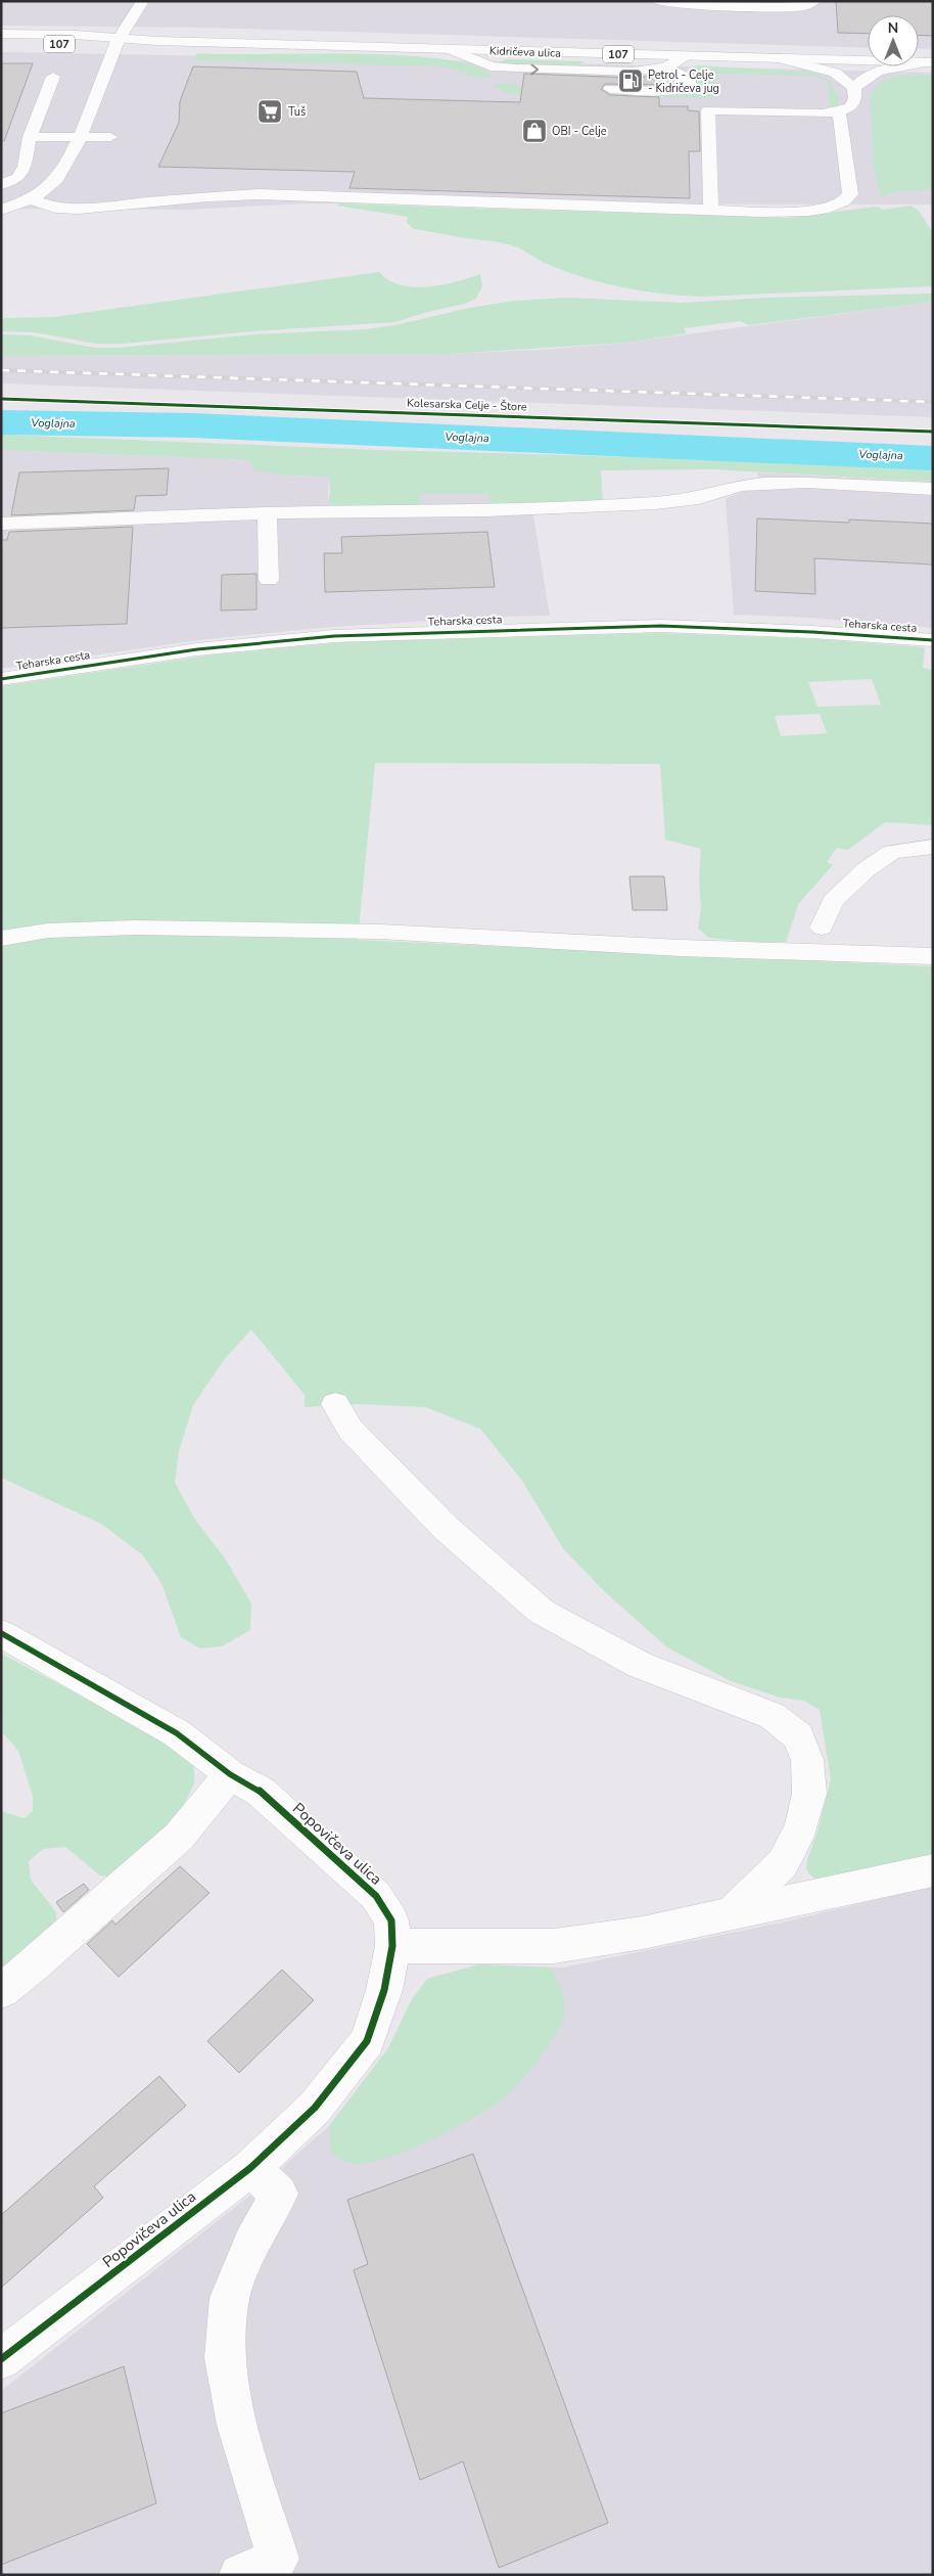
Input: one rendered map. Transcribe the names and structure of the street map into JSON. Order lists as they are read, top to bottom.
{
  "streets": {
    "street": [
      "107",
      "Kidričeva ulica",
      "Teharska cesta",
      "Popovičeva ulica"
    ],
    "cycle path": ["Kolesarska Celje - Štore"]
  },
  "water": ["Voglajna"],
  "places": {
    "fuel station": ["Petrol - Celje - Kidričeva jug"],
    "supermarket": ["Tuš"],
    "shop": ["OBI - Celje"]
  },
  "north": "top"
}
